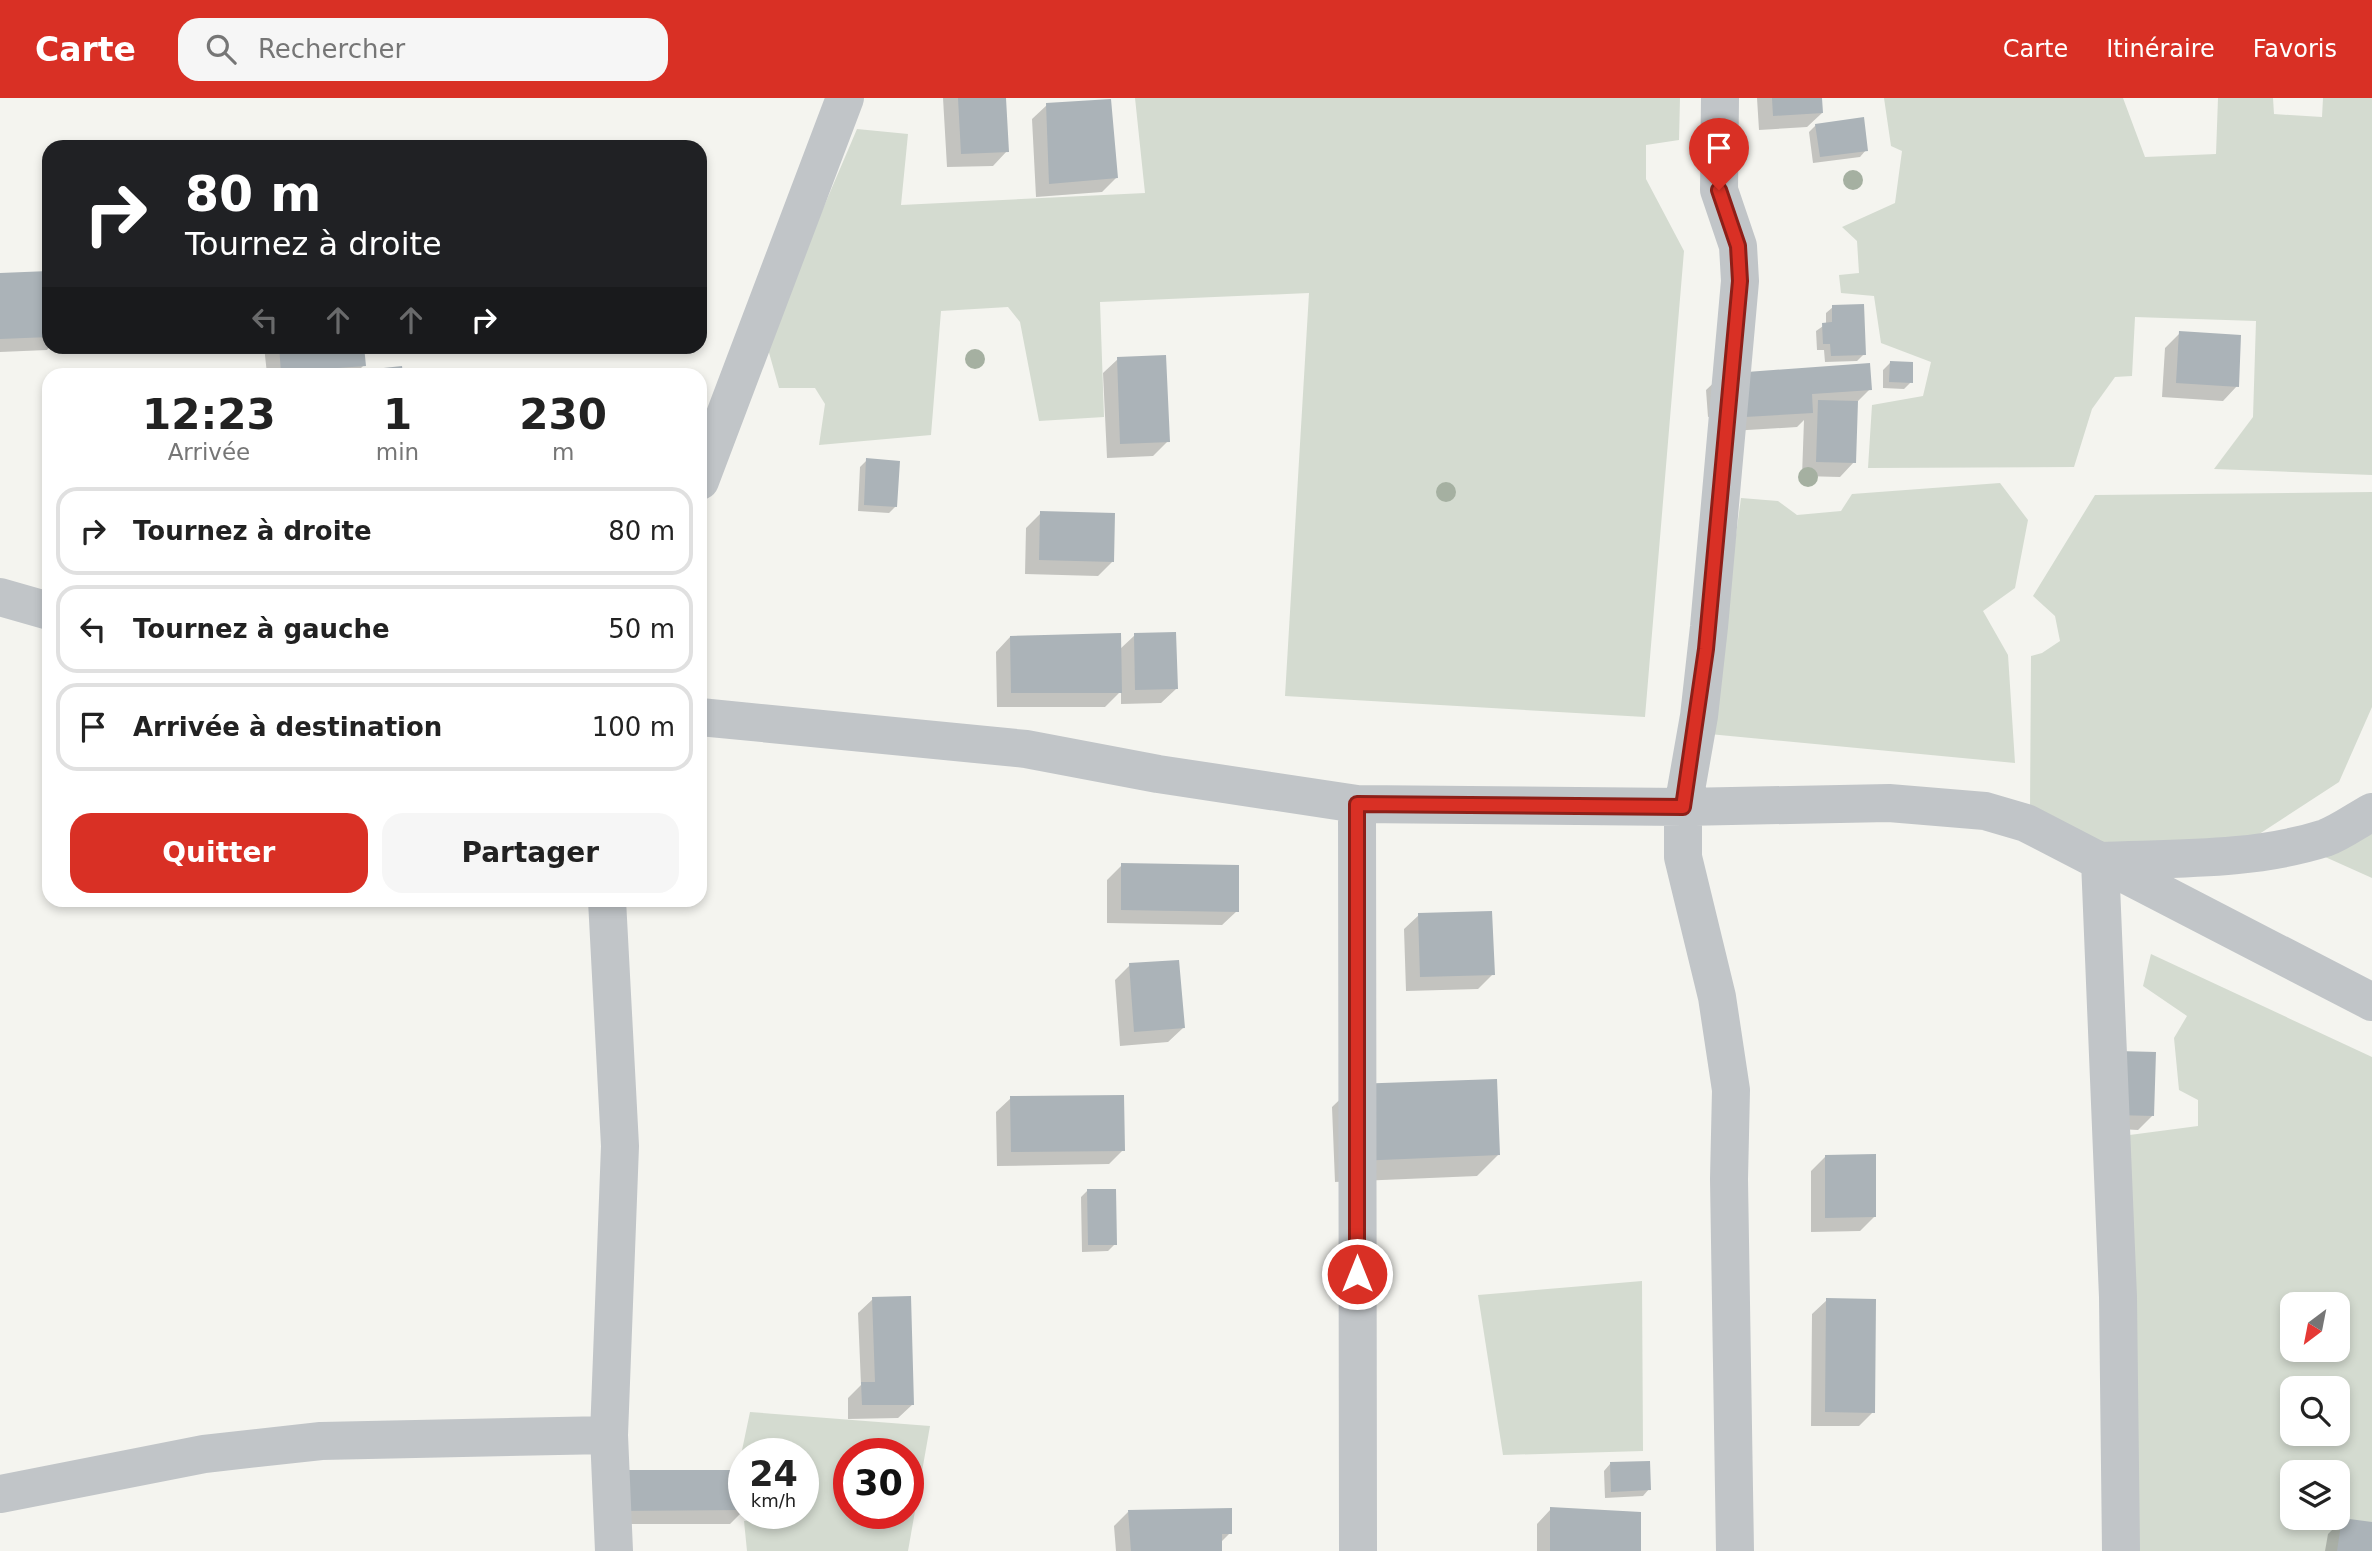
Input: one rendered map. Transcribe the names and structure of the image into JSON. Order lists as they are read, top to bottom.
{
  "north": "bottom left",
  "page": {
    "header": "Carte",
    "search": "Rechercher",
    "nav": ["Carte", "Itinéraire", "Favoris"],
    "turn": ["80 m", "Tournez à droite"],
    "eta": [
      "12:23",
      "Arrivée",
      "1",
      "min",
      "230",
      "m"
    ],
    "list": [
      {
        "name": "Tournez à droite",
        "value": "80 m"
      },
      {
        "name": "Tournez à gauche",
        "value": "50 m"
      },
      {
        "name": "Arrivée à destination",
        "value": "100 m"
      }
    ],
    "buttons": ["Quitter", "Partager"],
    "speed": "24 km/h",
    "limit": "30"
  }
}
